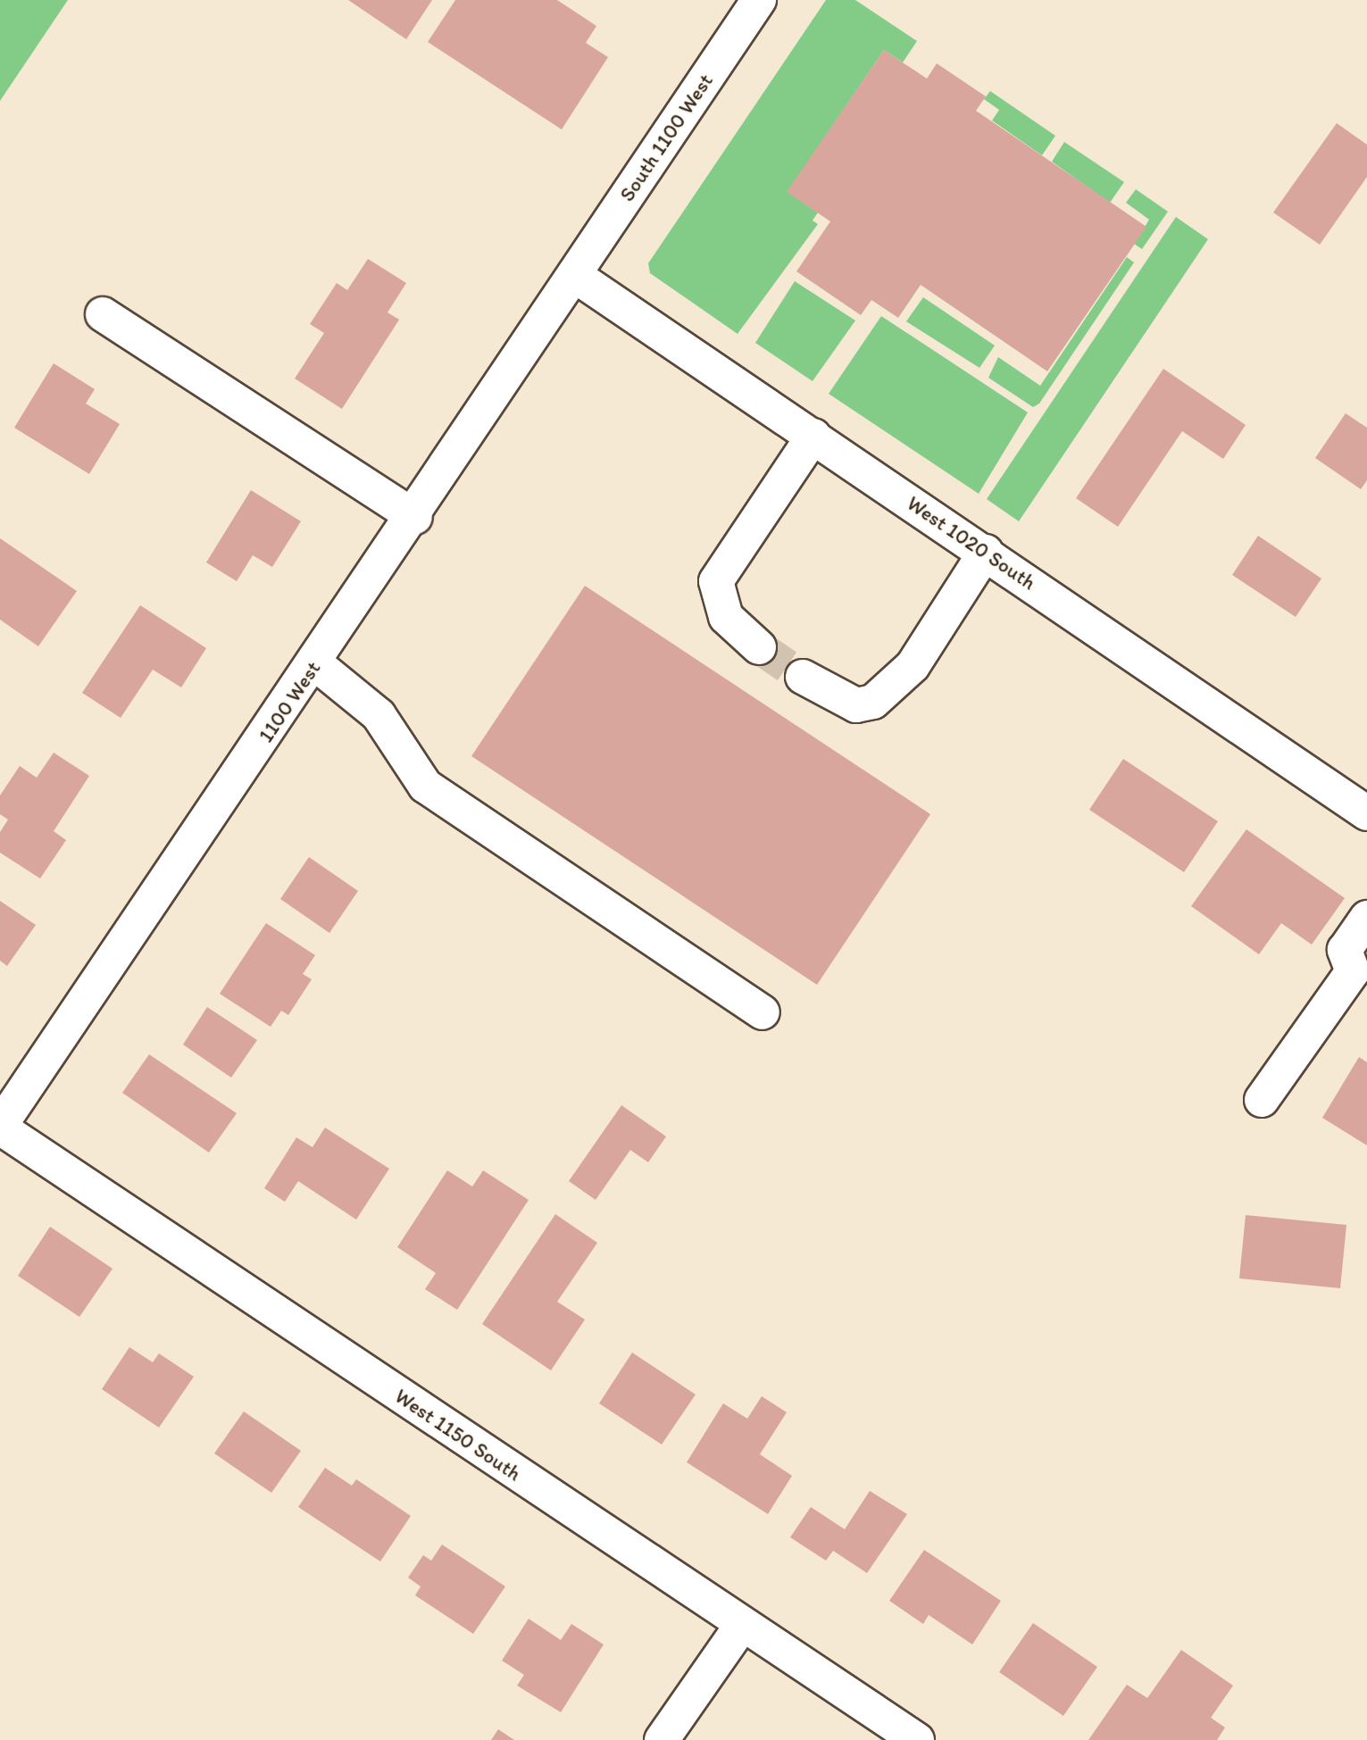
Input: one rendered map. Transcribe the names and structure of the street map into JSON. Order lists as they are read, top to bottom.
{
  "streets": {
    "street": [
      "South 1100 West",
      "West 1020 South",
      "1100 West",
      "West 1150 South"
    ]
  },
  "crossings": [
    ["South 1100 West", "West 1020 South"],
    ["South 1100 West", "1100 West"],
    ["West 1020 South", "1100 West"],
    ["1100 West", "West 1150 South"]
  ]
}
